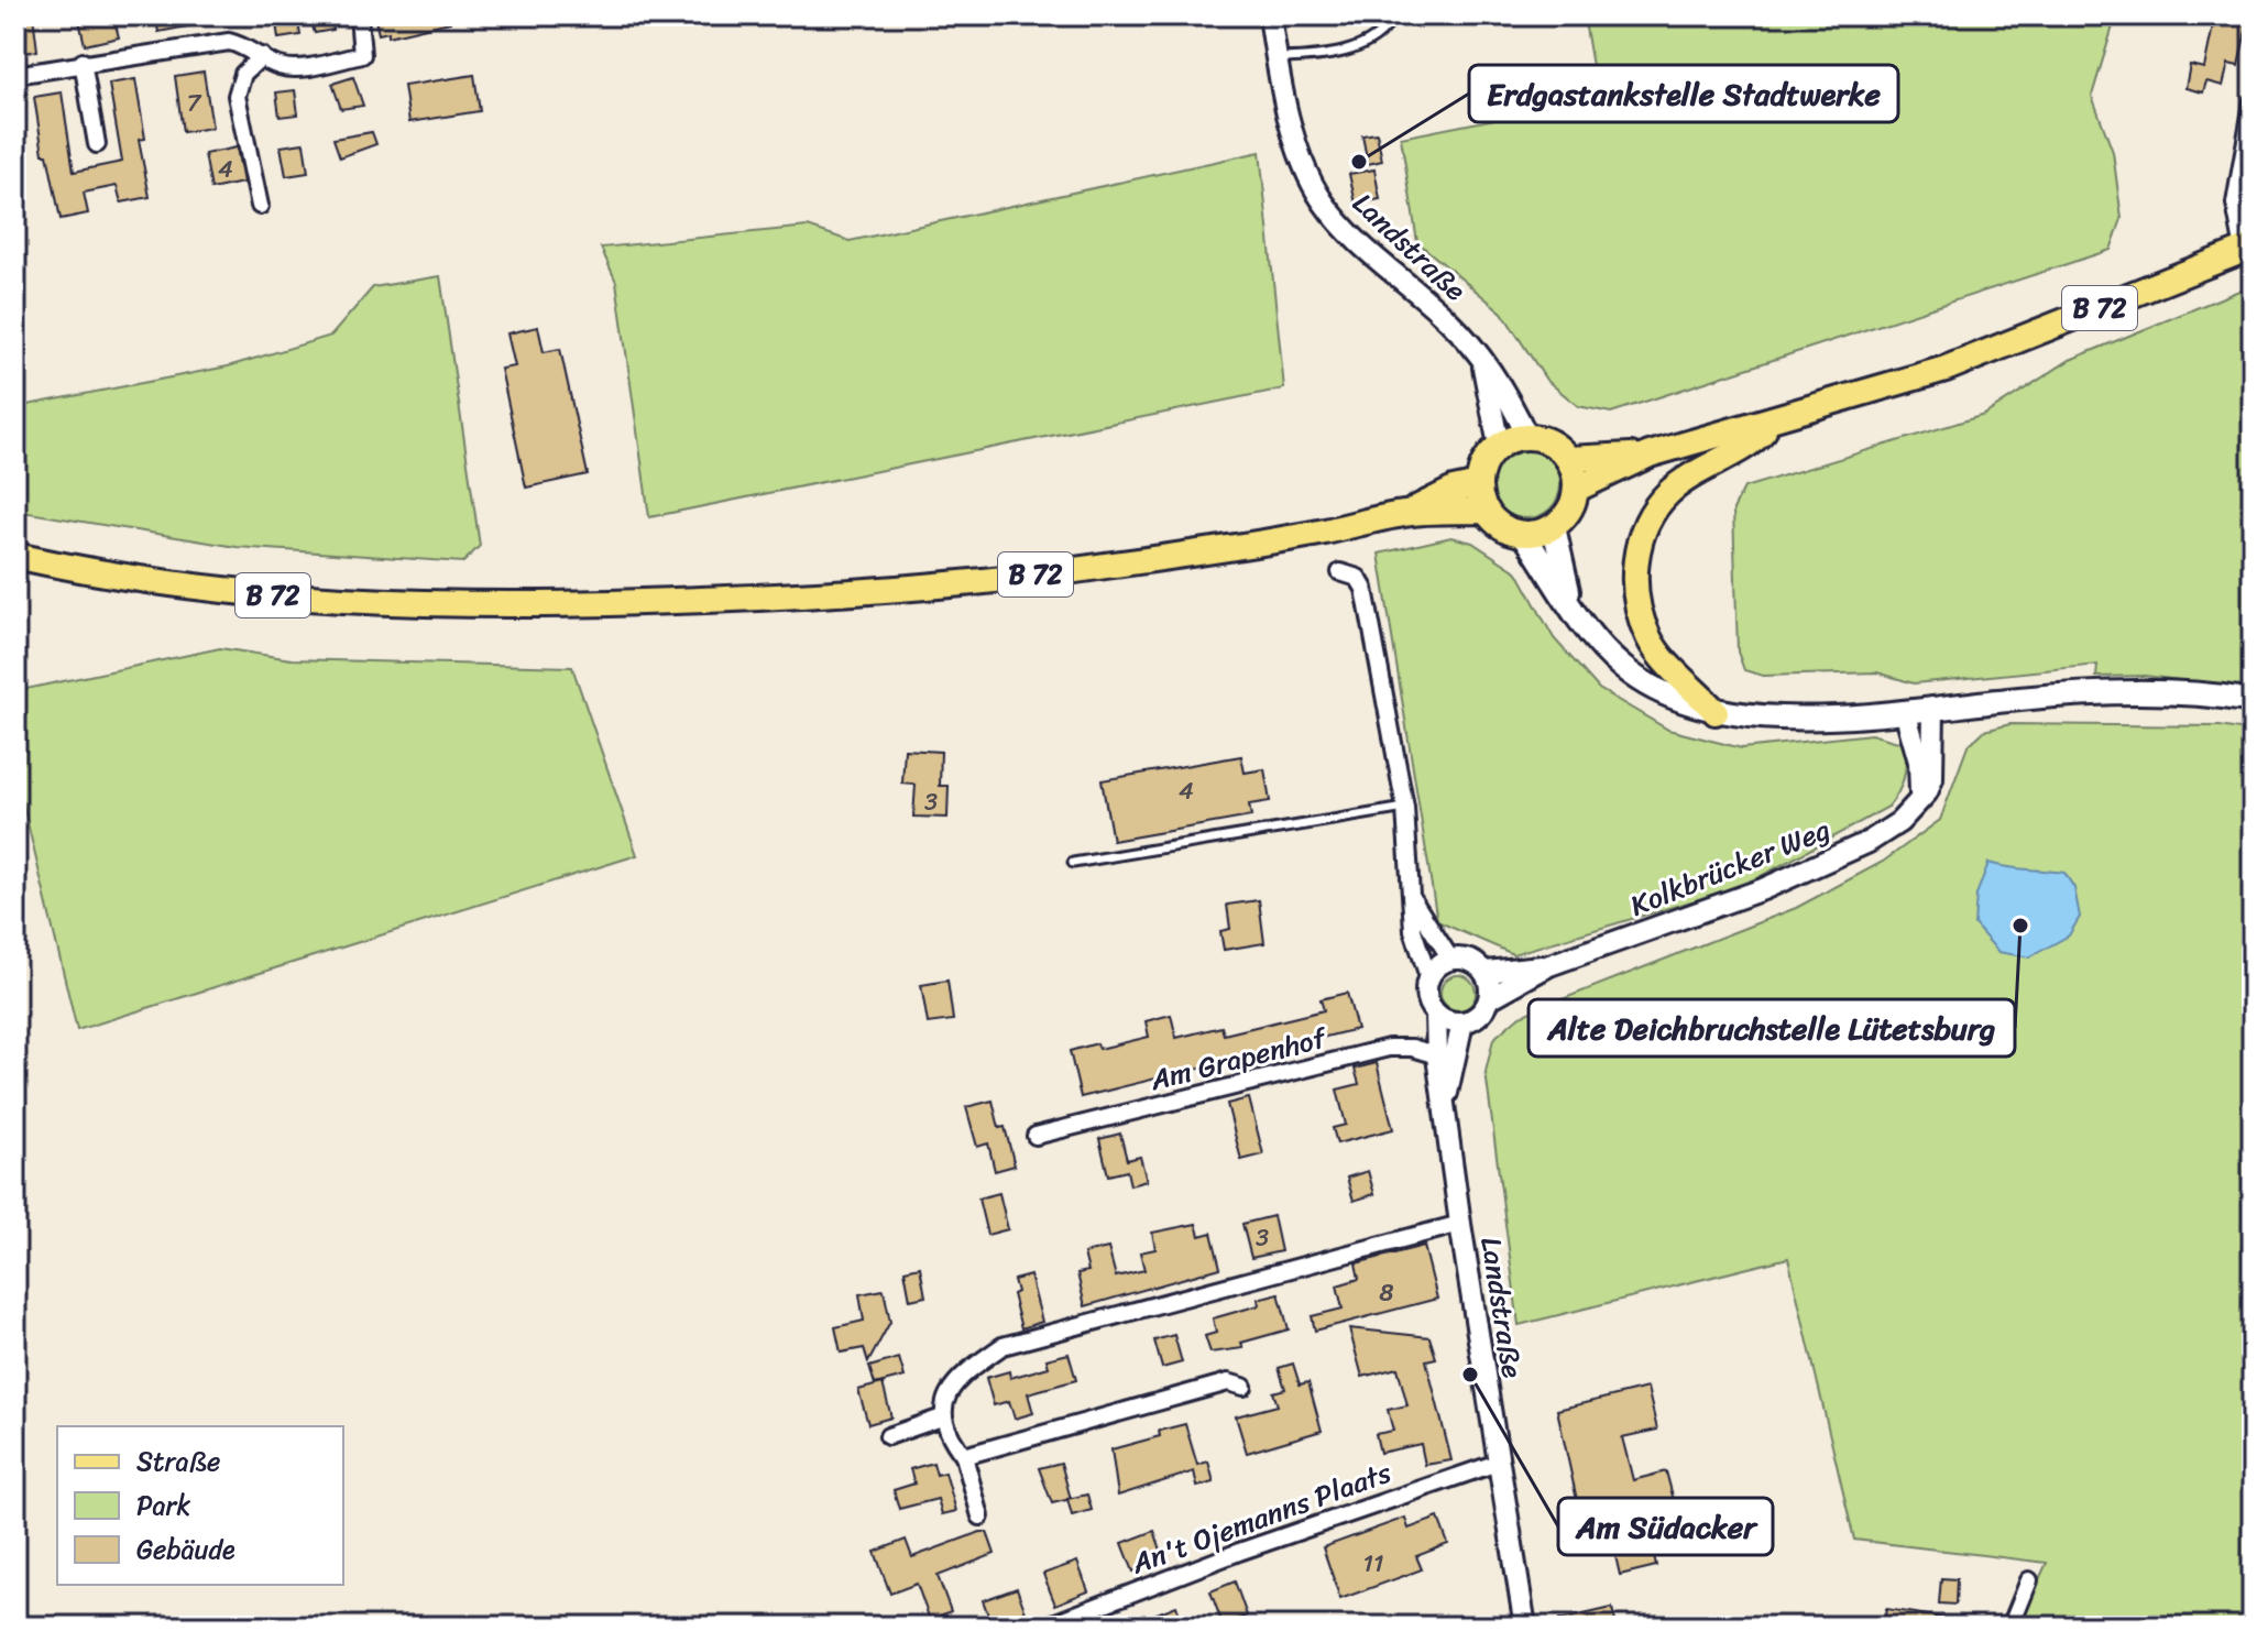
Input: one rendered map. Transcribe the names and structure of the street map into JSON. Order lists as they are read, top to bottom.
{
  "streets": {
    "main road": ["B 72"],
    "street": [
      "Landstraße",
      "Kolkbrücker Weg",
      "Am Grapenhof",
      "An't Ojemanns Plaats"
    ]
  },
  "crossings": [
    ["Landstraße", "B 72"],
    ["Landstraße", "Kolkbrücker Weg"],
    ["Landstraße", "Am Grapenhof"],
    ["Landstraße", "An't Ojemanns Plaats"]
  ],
  "places": ["Erdgastankstelle Stadtwerke", "Alte Deichbruchstelle Lütetsburg", "Am Südacker"],
  "house_numbers": [
    "7",
    "4",
    "4",
    "3",
    "3",
    "8",
    "11"
  ],
  "legend": ["Straße", "Park", "Gebäude"]
}
